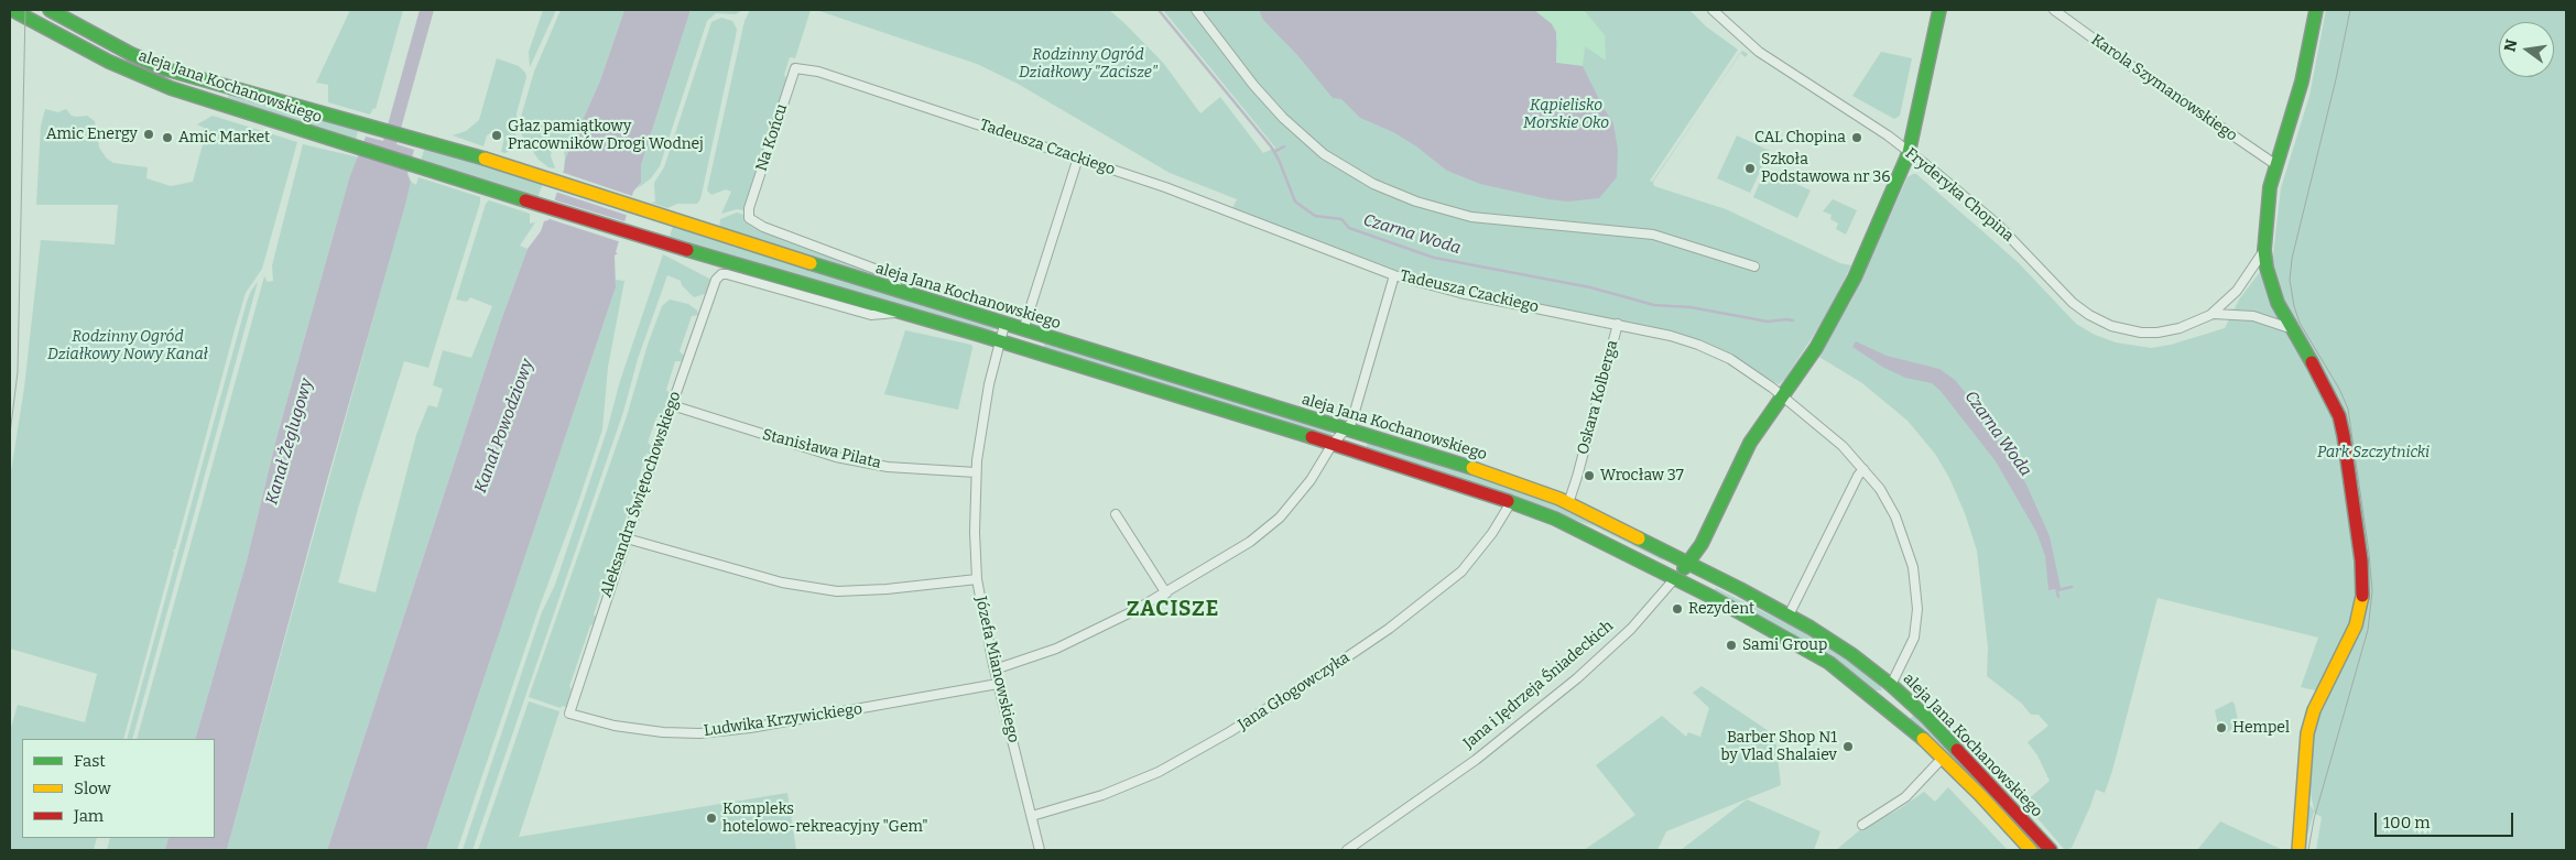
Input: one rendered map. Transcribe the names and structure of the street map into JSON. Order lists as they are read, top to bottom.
{
  "streets": {
    "main road": ["aleja Jana Kochanowskiego", "Jana i Jędrzeja Śniadeckich"],
    "street": [
      "Karola Szymanowskiego",
      "Na Końcu",
      "Tadeusza Czackiego",
      "Fryderyka Chopina",
      "Oskara Kolberga",
      "Stanisława Pilata",
      "Aleksandra Świętochowskiego",
      "Józefa Mianowskiego",
      "Jana Głogowczyka",
      "Ludwika Krzywickiego"
    ]
  },
  "crossings": [
    ["aleja Jana Kochanowskiego", "Na Końcu"],
    ["aleja Jana Kochanowskiego", "Tadeusza Czackiego"],
    ["aleja Jana Kochanowskiego", "Oskara Kolberga"],
    ["aleja Jana Kochanowskiego", "Aleksandra Świętochowskiego"],
    ["aleja Jana Kochanowskiego", "Józefa Mianowskiego"],
    ["aleja Jana Kochanowskiego", "Jana i Jędrzeja Śniadeckich"],
    ["aleja Jana Kochanowskiego", "Jana Głogowczyka"],
    ["Na Końcu", "Tadeusza Czackiego"],
    ["Tadeusza Czackiego", "Oskara Kolberga"],
    ["Tadeusza Czackiego", "Jana i Jędrzeja Śniadeckich"],
    ["Fryderyka Chopina", "Jana i Jędrzeja Śniadeckich"],
    ["Stanisława Pilata", "Aleksandra Świętochowskiego"],
    ["Stanisława Pilata", "Józefa Mianowskiego"],
    ["Aleksandra Świętochowskiego", "Ludwika Krzywickiego"],
    ["Józefa Mianowskiego", "Jana Głogowczyka"],
    ["Józefa Mianowskiego", "Ludwika Krzywickiego"]
  ],
  "districts": ["ZACISZE"],
  "water": ["Czarna Woda", "Kanał Powodziowy", "Kanał Żeglugowy"],
  "parks": [
    "Rodzinny Ogród Działkowy \"Zacisze\"",
    "Kąpielisko Morskie Oko",
    "Rodzinny Ogród Działkowy Nowy Kanał",
    "Park Szczytnicki"
  ],
  "places": [
    "Amic Energy",
    "Głaz pamiątkowy Pracowników Drogi Wodnej",
    "Amic Market",
    "CAL Chopina",
    "Szkoła Podstawowa nr 36",
    "Wrocław 37",
    "Rezydent",
    "Sami Group",
    "Hempel",
    "Barber Shop N1 by Vlad Shalaiev",
    "Kompleks hotelowo-rekreacyjny \"Gem\""
  ],
  "legend": ["Fast", "Slow", "Jam"],
  "scale_bar": "100 m",
  "north": "left"
}
